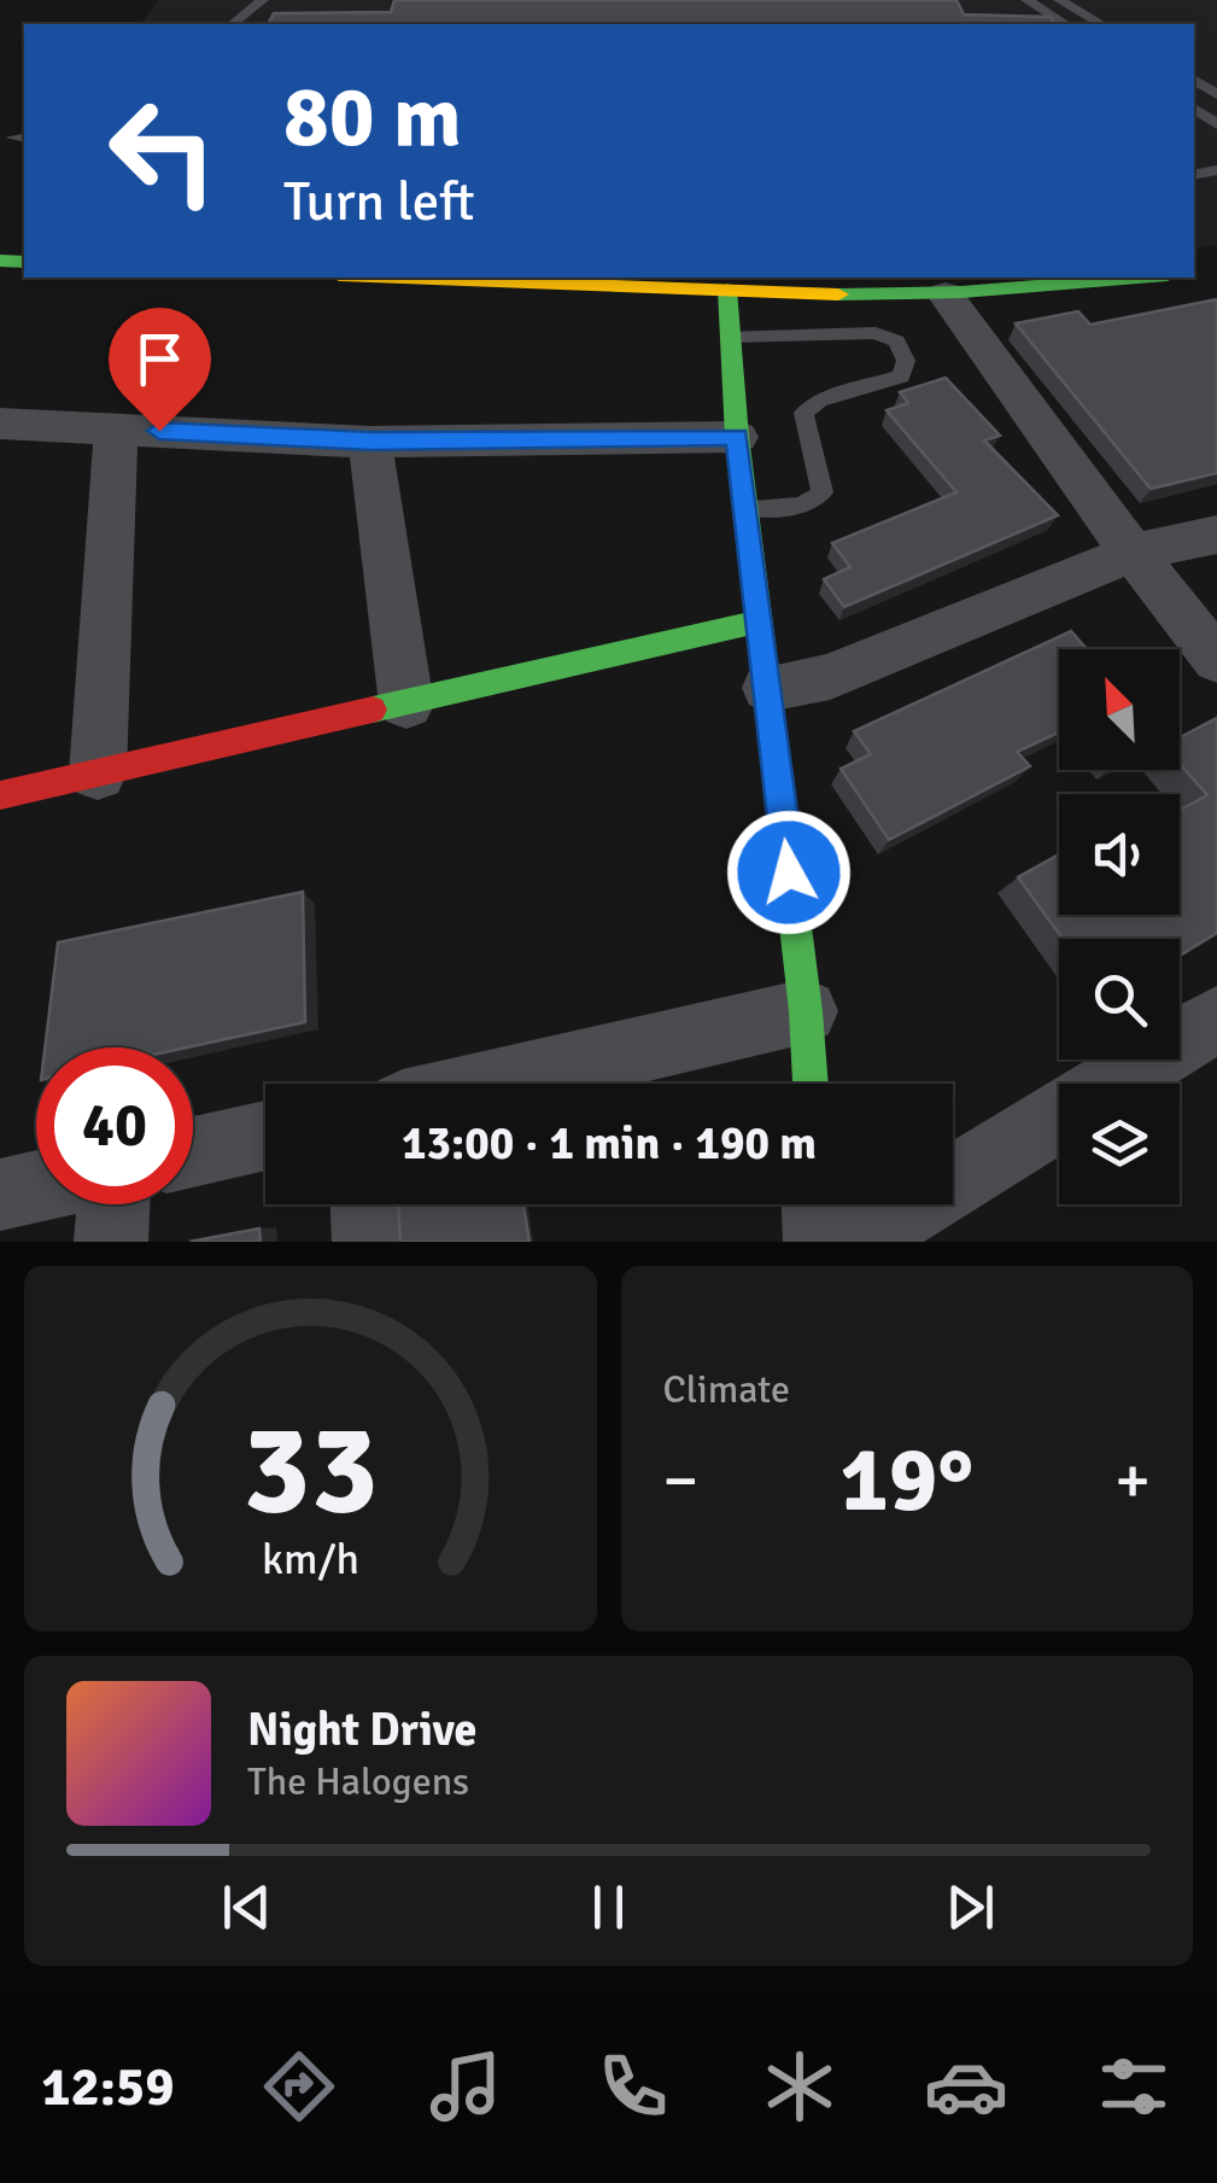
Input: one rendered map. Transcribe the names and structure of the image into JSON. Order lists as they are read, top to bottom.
{
  "north": "top left",
  "page": {
    "turn": ["80 m", "Turn left"],
    "limit": "40",
    "trip": "13:00 · 1 min · 190 m",
    "tile": "Climate",
    "heat": ["−", "19°", "+"],
    "song": ["Night Drive", "The Halogens"],
    "tabs": "12:59",
    "gauge": ["33", "km/h"]
  }
}
